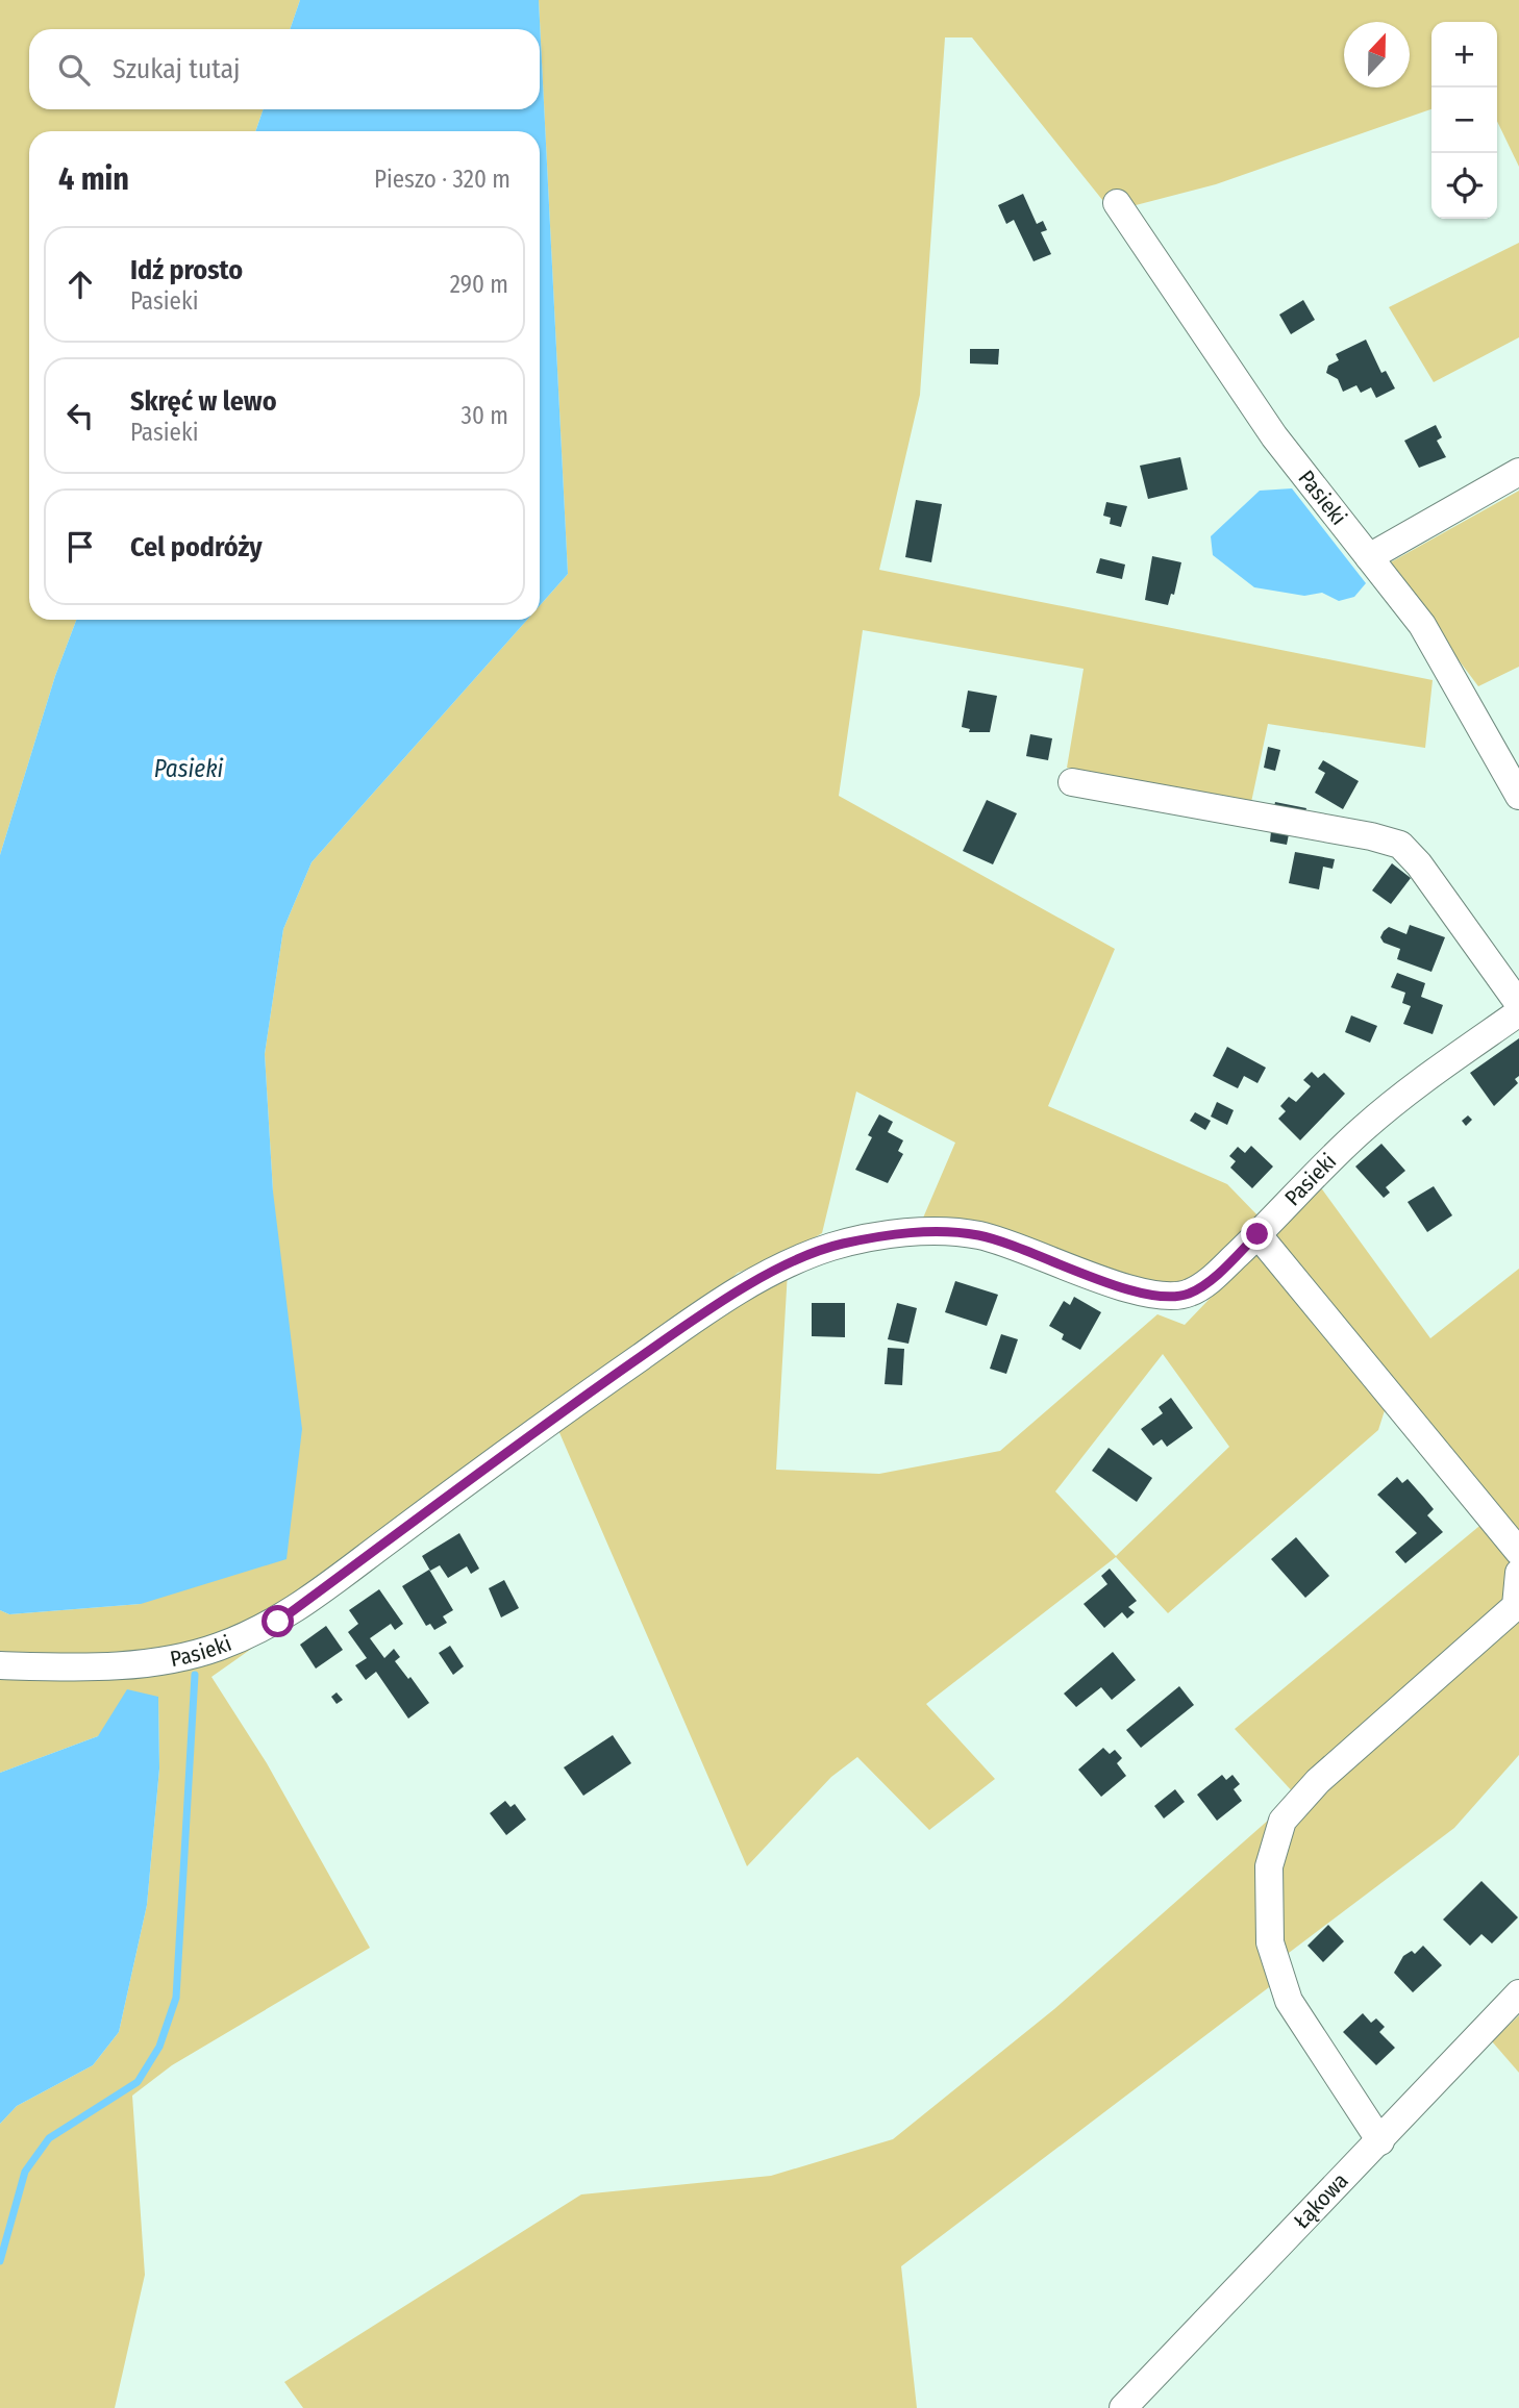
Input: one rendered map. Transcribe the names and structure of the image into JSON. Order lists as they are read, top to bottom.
{
  "streets": {
    "street": ["Pasieki", "Łąkowa"]
  },
  "water": ["Pasieki"],
  "north": "top",
  "page": {
    "map_buttons": ["+", "−"],
    "search": "Szukaj tutaj",
    "heading": ["4 min", "Pieszo · 320 m"],
    "list": [
      ["Idź prosto", "Pasieki", "290 m"],
      ["Skręć w lewo", "Pasieki", "30 m"],
      "Cel podróży"
    ]
  }
}
